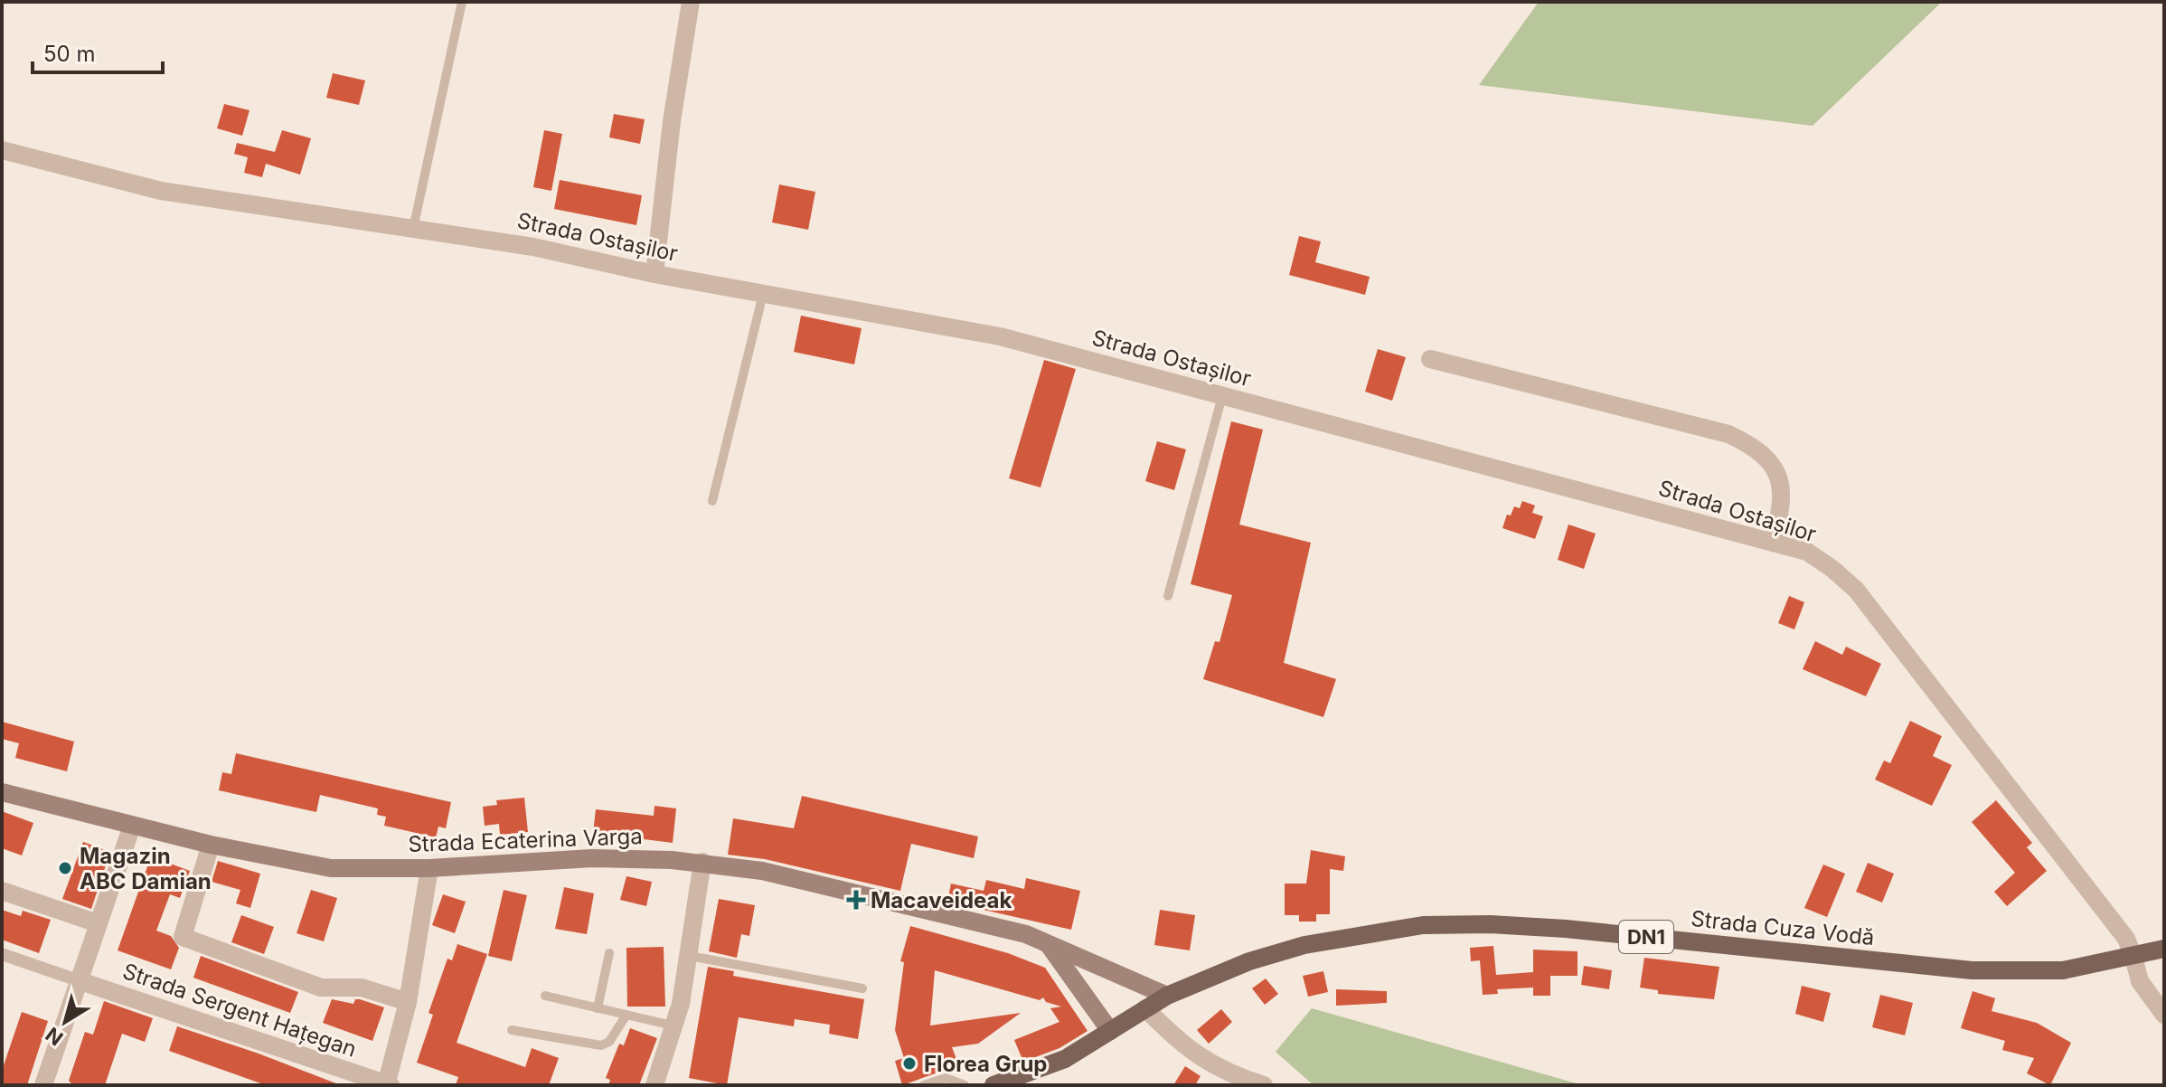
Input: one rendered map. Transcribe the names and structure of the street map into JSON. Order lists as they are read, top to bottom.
{
  "streets": {
    "main road": ["Strada Ecaterina Varga", "Strada Cuza Vodă", "DN1"],
    "street": ["Strada Ostașilor", "Strada Sergent Hațegan"]
  },
  "crossings": [
    ["Strada Ostașilor", "Strada Cuza Vodă"],
    ["Strada Ecaterina Varga", "Strada Cuza Vodă"],
    ["Strada Ecaterina Varga", "Strada Sergent Hațegan"]
  ],
  "places": {
    "other": ["Magazin ABC Damian", "Florea Grup"],
    "health": ["Macaveideak"]
  },
  "scale_bar": "50 m",
  "north": "bottom left"
}
